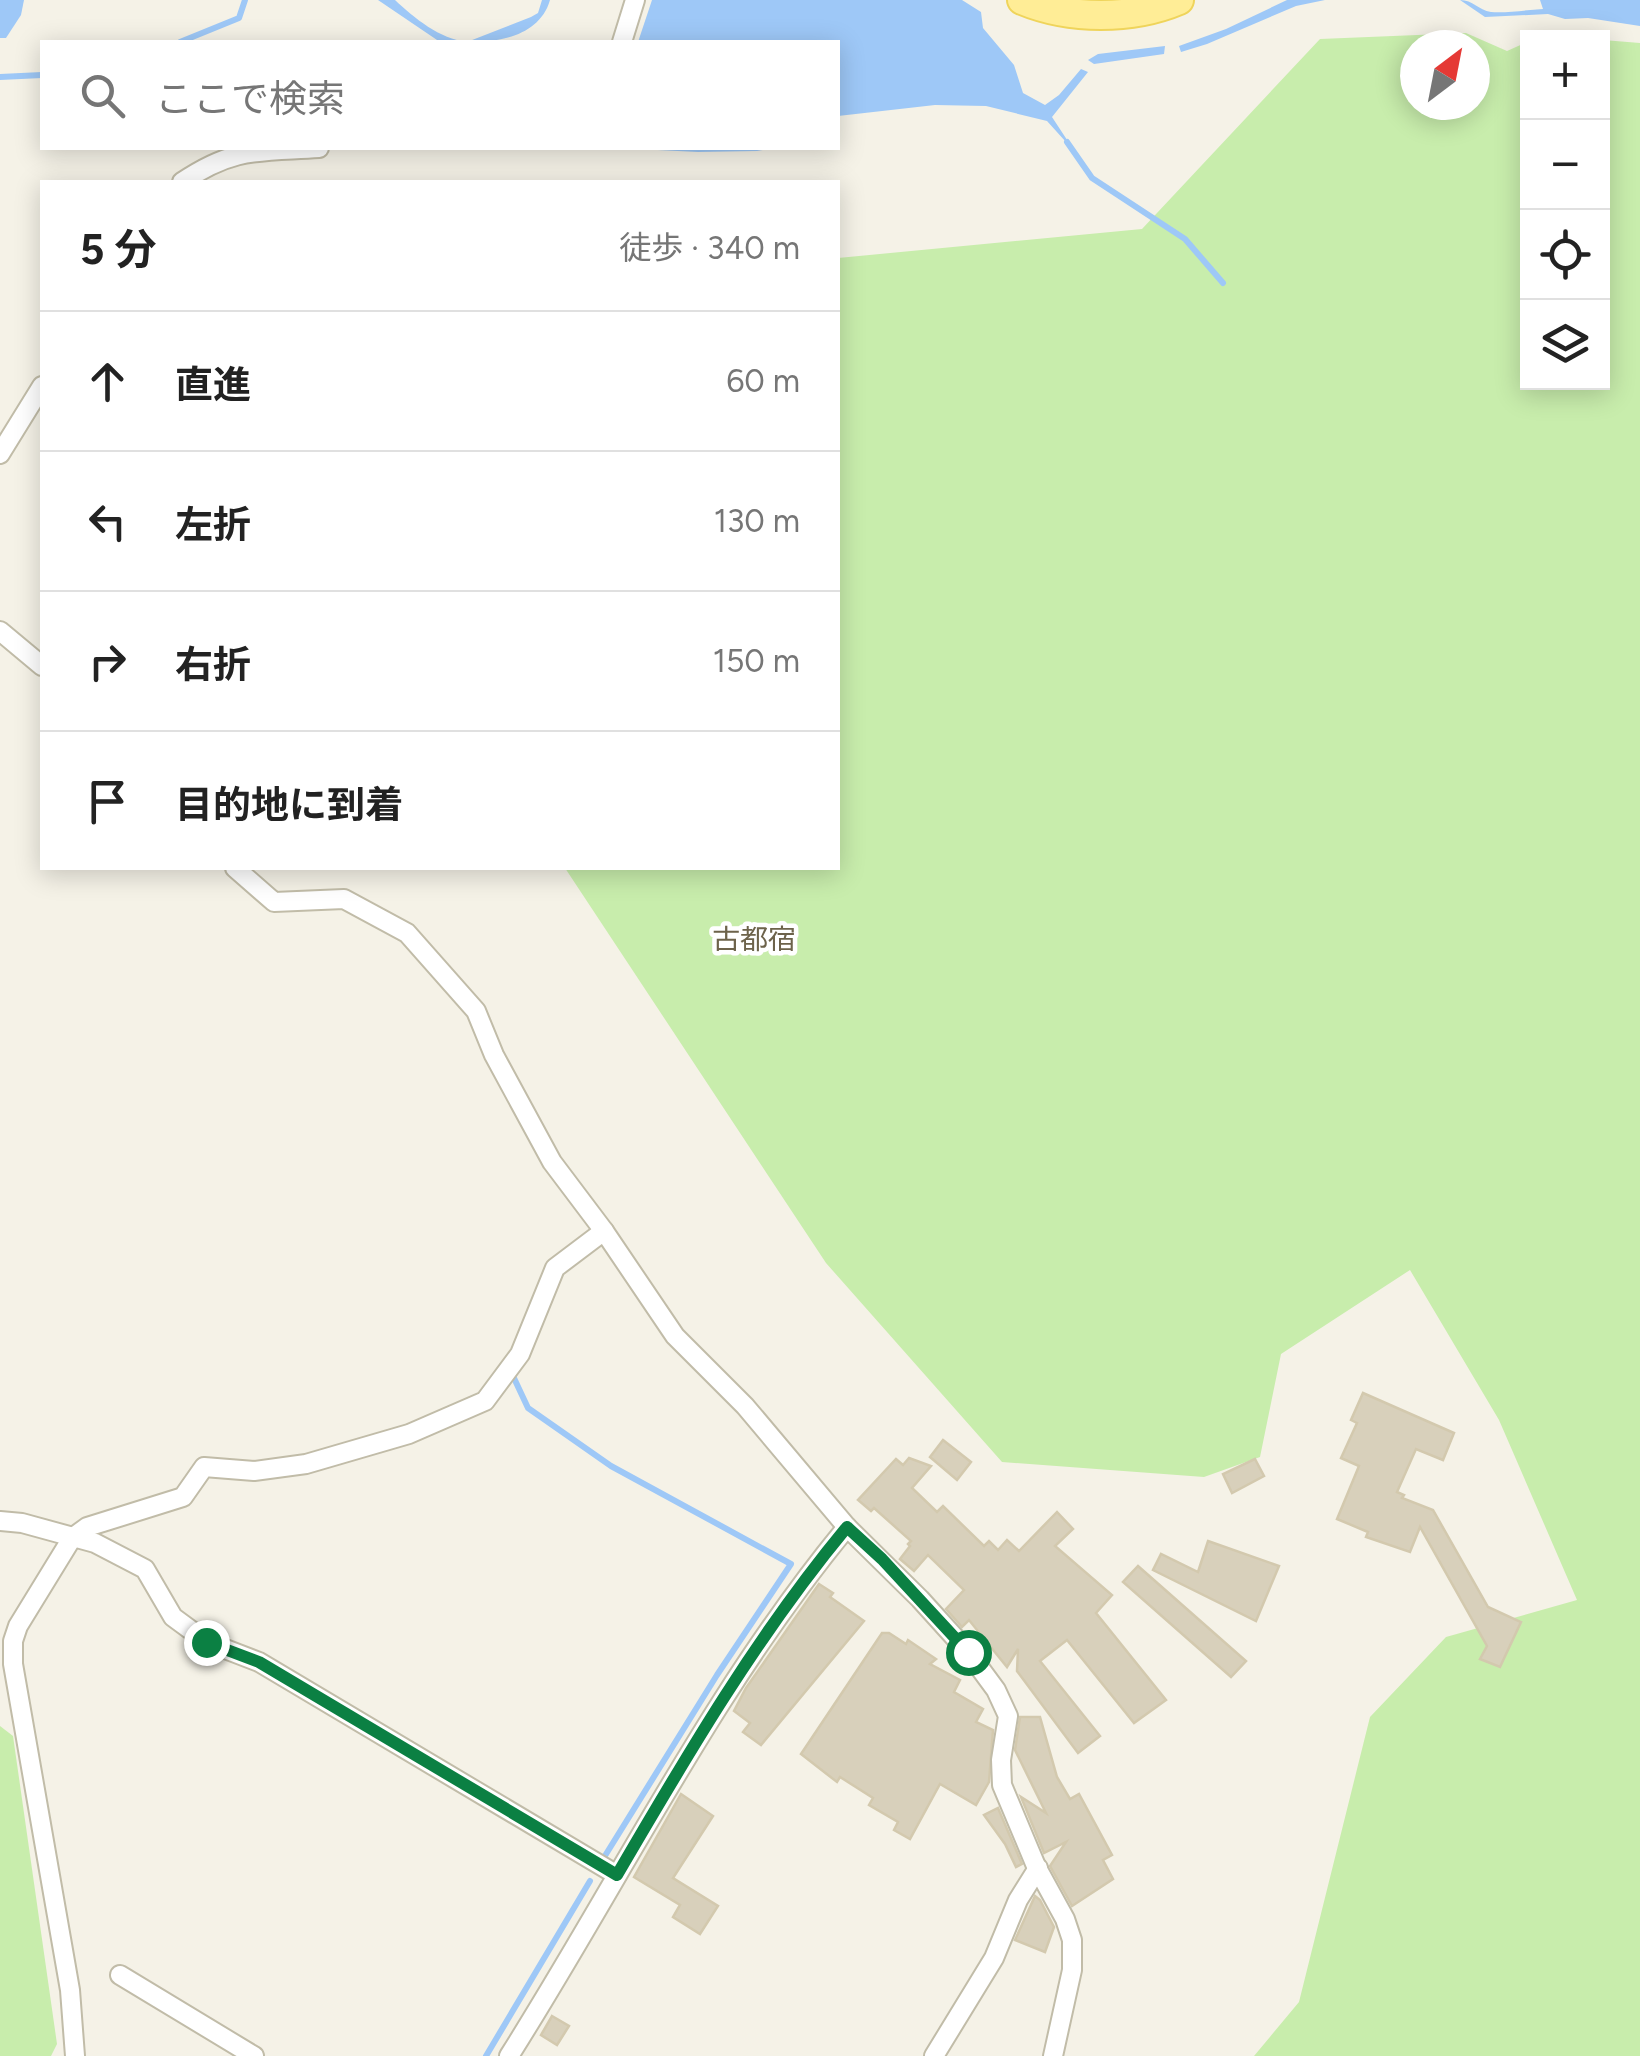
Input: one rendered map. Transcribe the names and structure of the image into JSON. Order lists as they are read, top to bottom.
{
  "districts": ["古都宿"],
  "north": "top right",
  "page": {
    "map_buttons": ["+", "−"],
    "search": "ここで検索",
    "heading": ["5 分", "徒歩 · 340 m"],
    "list": [
      ["直進", "60 m"],
      ["左折", "130 m"],
      ["右折", "150 m"],
      "目的地に到着"
    ]
  }
}
